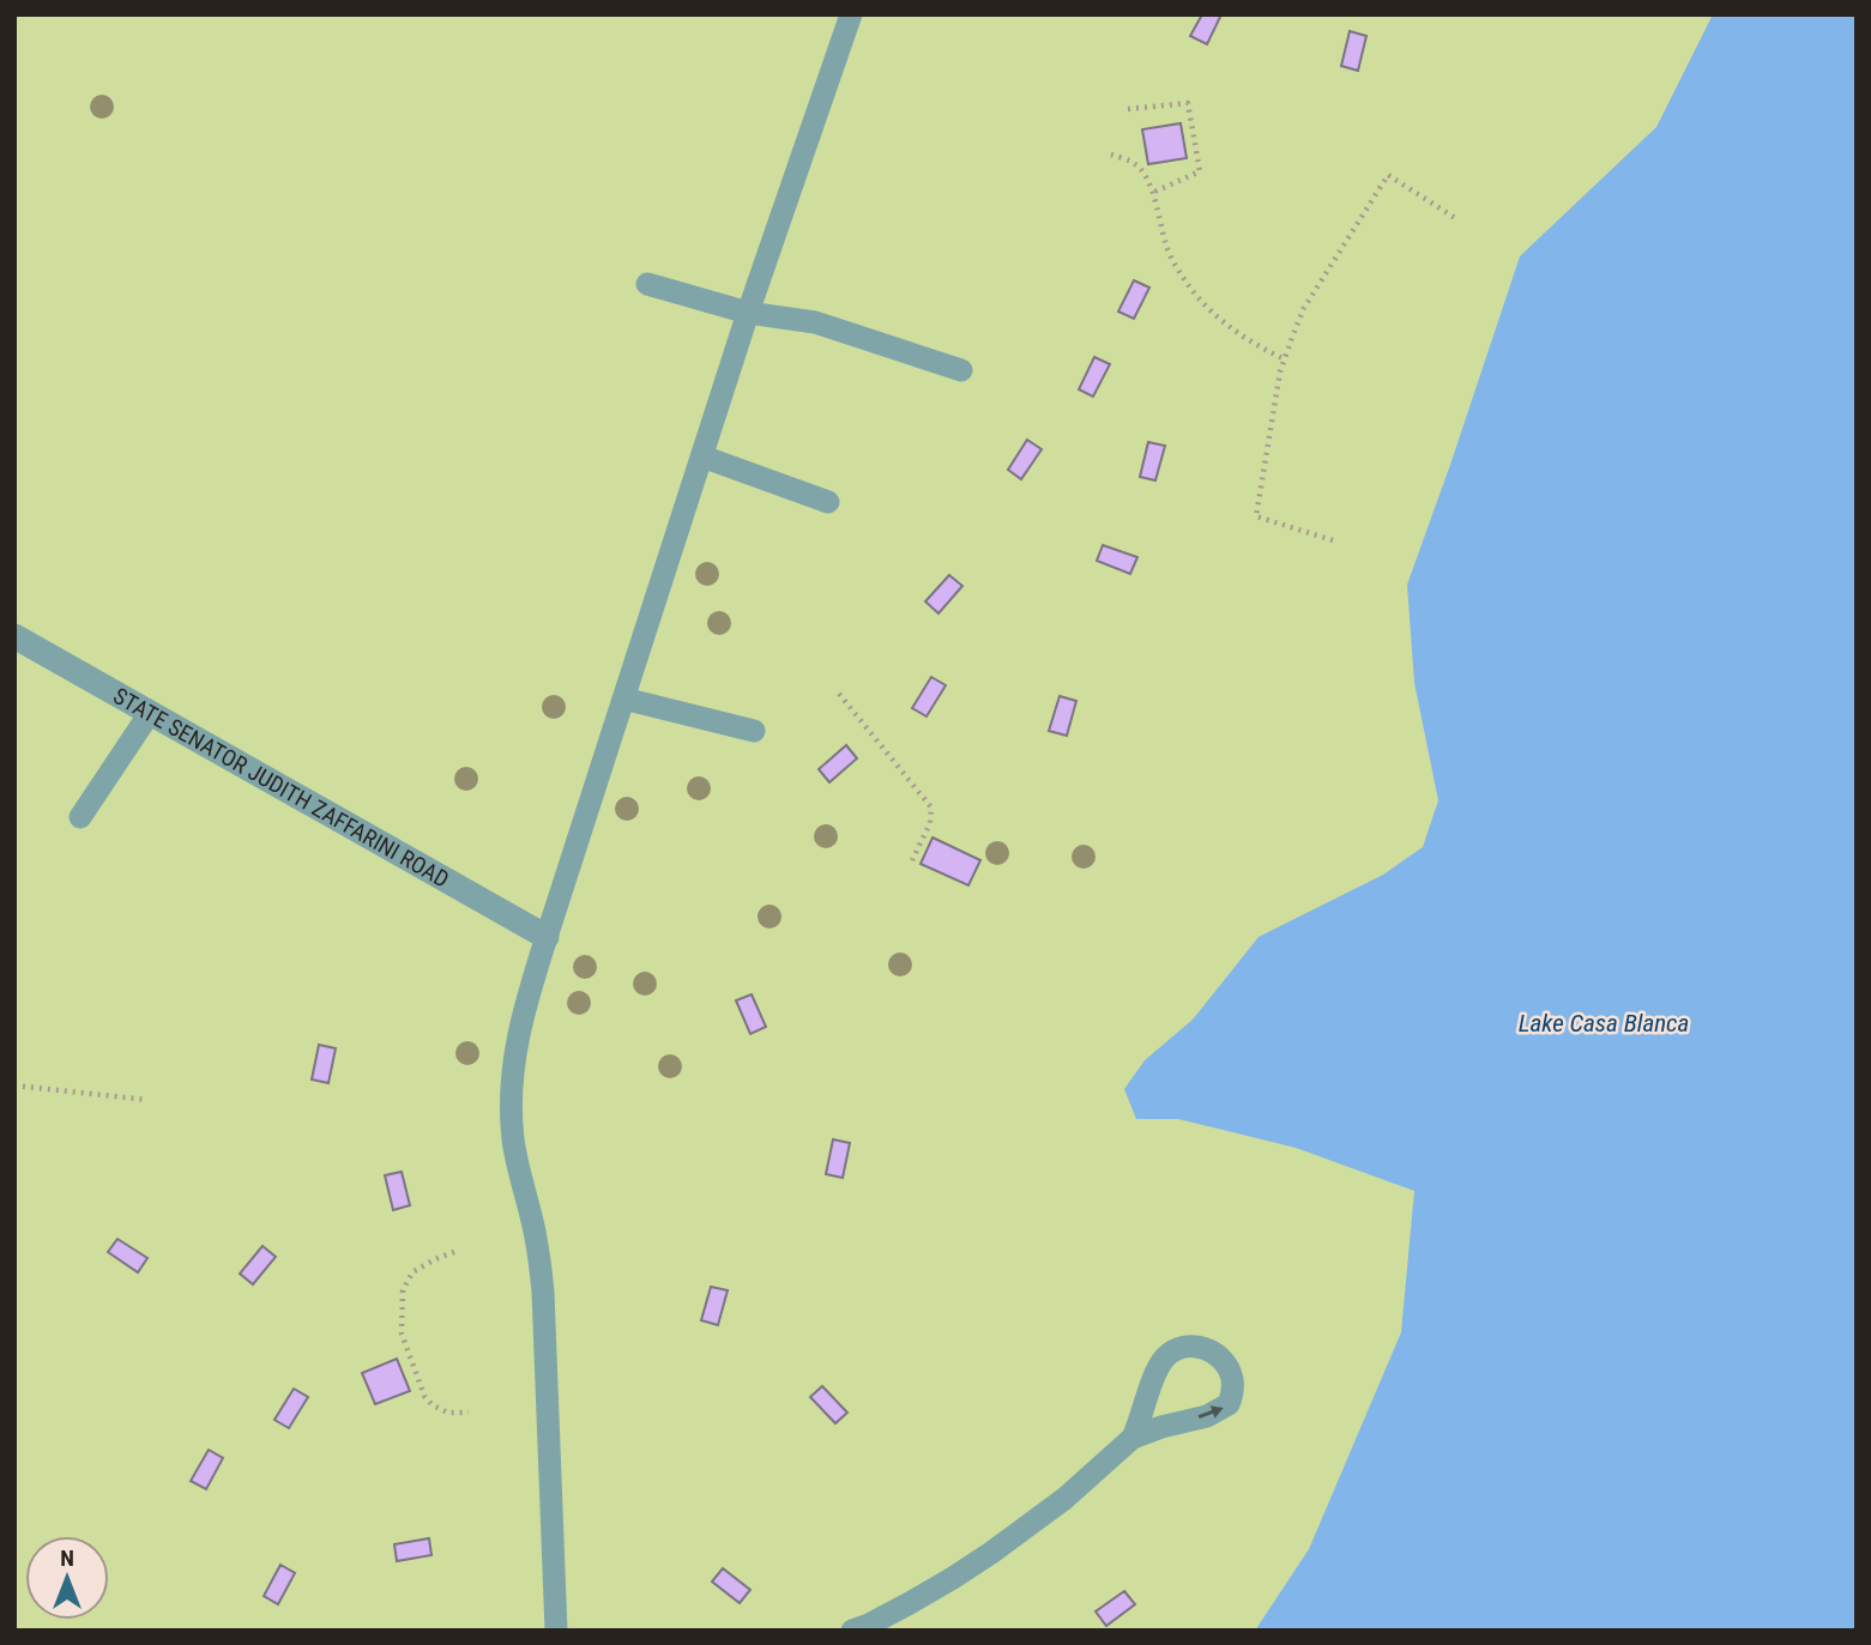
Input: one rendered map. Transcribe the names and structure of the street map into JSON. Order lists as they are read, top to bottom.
{
  "streets": {
    "street": ["STATE SENATOR JUDITH ZAFFARINI ROAD"]
  },
  "water": ["Lake Casa Blanca"],
  "north": "top"
}
